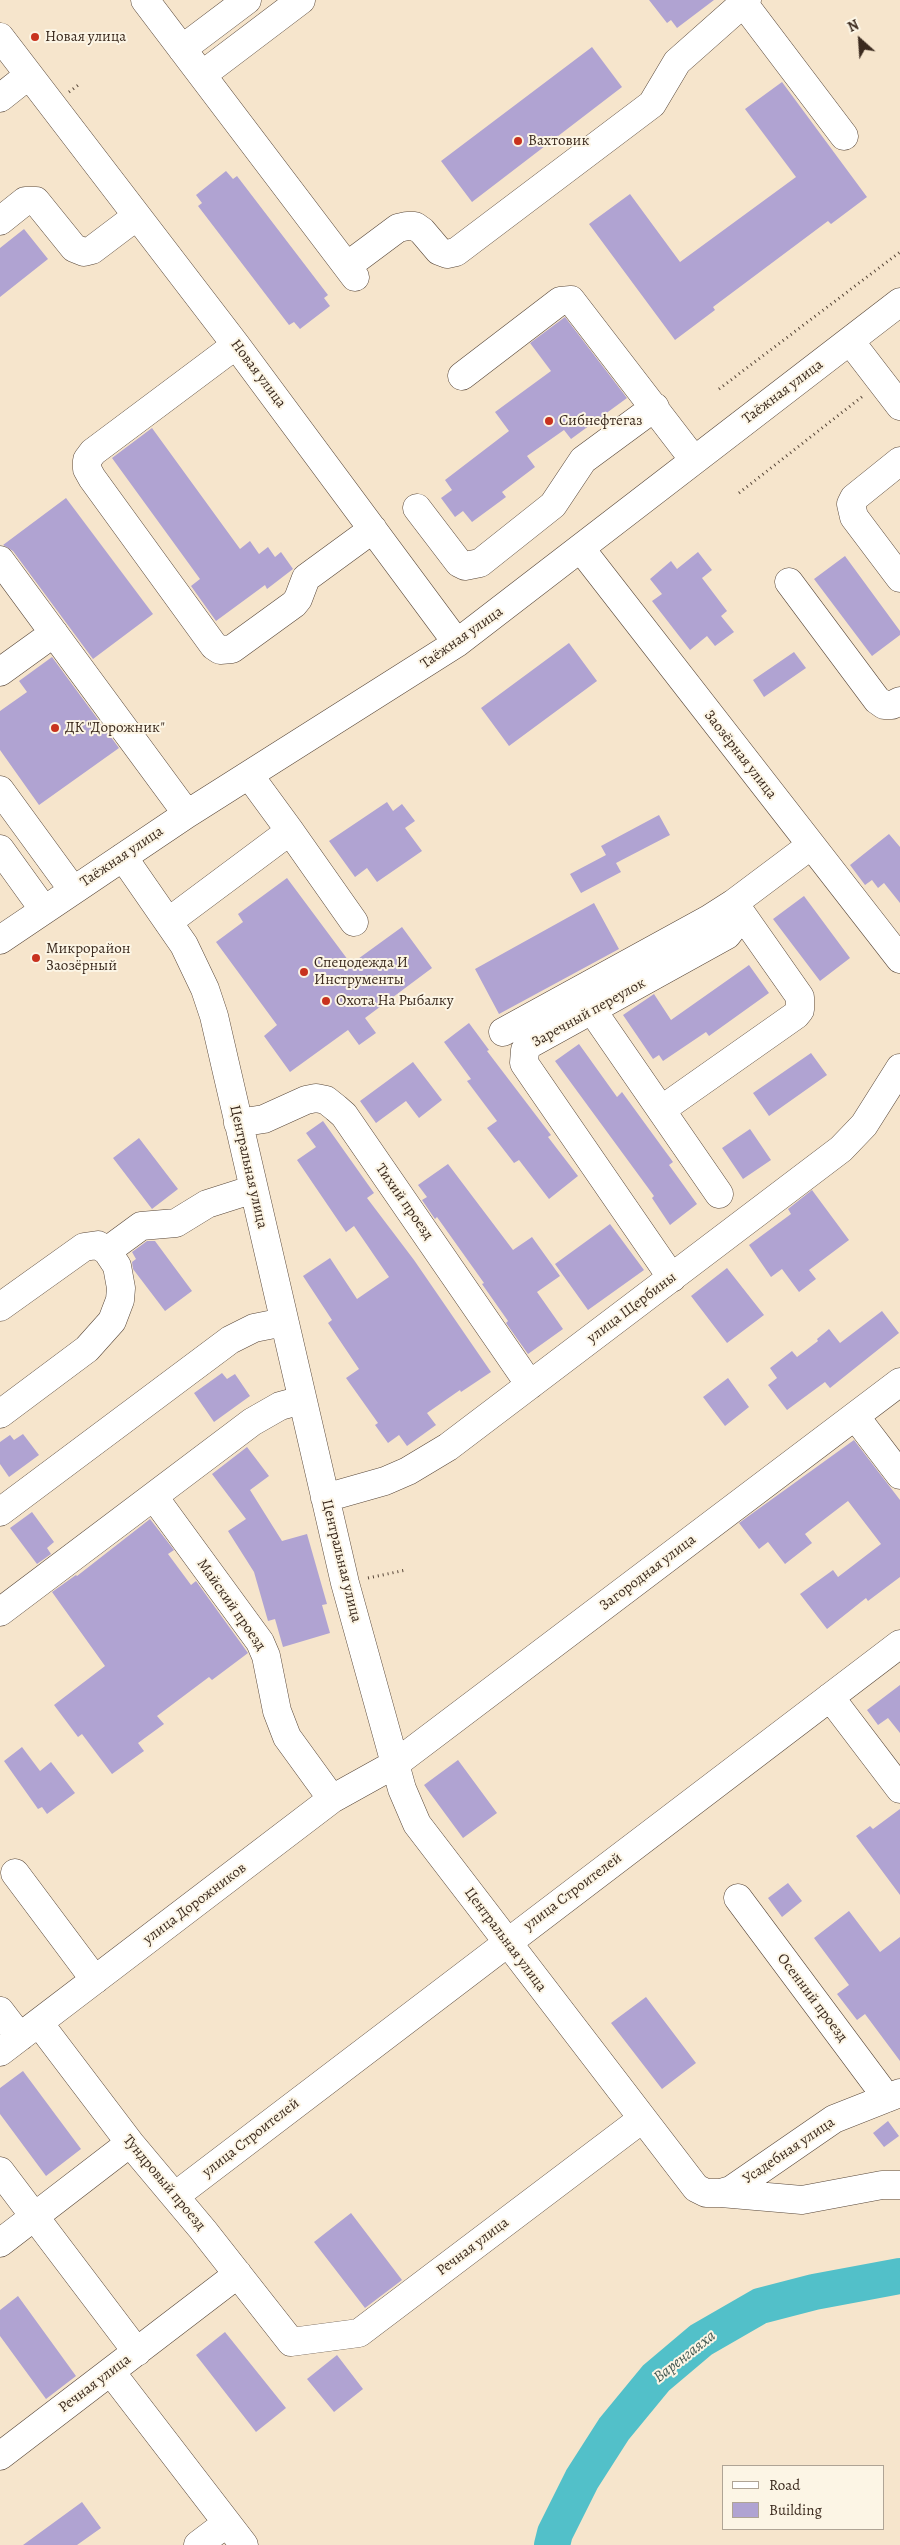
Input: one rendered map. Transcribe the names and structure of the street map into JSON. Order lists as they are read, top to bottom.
{
  "streets": {
    "street": [
      "Новая улица",
      "Таёжная улица",
      "Заозёрная улица",
      "Заречный переулок",
      "Центральная улица",
      "Тихий проезд",
      "улица Щербины",
      "Загородная улица",
      "Майский проезд",
      "улица Строителей",
      "улица Дорожников",
      "Осенний проезд",
      "Усадебная улица",
      "Тундровый проезд",
      "Речная улица"
    ]
  },
  "crossings": [
    ["Новая улица", "Таёжная улица"],
    ["Таёжная улица", "Заозёрная улица"],
    ["Таёжная улица", "Центральная улица"],
    ["Заречный переулок", "улица Щербины"],
    ["Центральная улица", "Тихий проезд"],
    ["Центральная улица", "улица Щербины"],
    ["Центральная улица", "Загородная улица"],
    ["Центральная улица", "улица Строителей"],
    ["Центральная улица", "улица Дорожников"],
    ["Центральная улица", "Усадебная улица"],
    ["Центральная улица", "Речная улица"],
    ["Тихий проезд", "улица Щербины"],
    ["Загородная улица", "улица Дорожников"],
    ["Майский проезд", "улица Дорожников"],
    ["улица Строителей", "Тундровый проезд"],
    ["улица Дорожников", "Тундровый проезд"],
    ["Осенний проезд", "Усадебная улица"],
    ["Тундровый проезд", "Речная улица"]
  ],
  "water": ["Варенгаяха"],
  "places": [
    "Новая улица",
    "Вахтовик",
    "Сибнефтегаз",
    "ДК \"Дорожник\"",
    "Микрорайон Заозёрный",
    "Спецодежда И Инструменты",
    "Охота На Рыбалку"
  ],
  "legend": ["Road", "Building"],
  "north": "top left"
}
